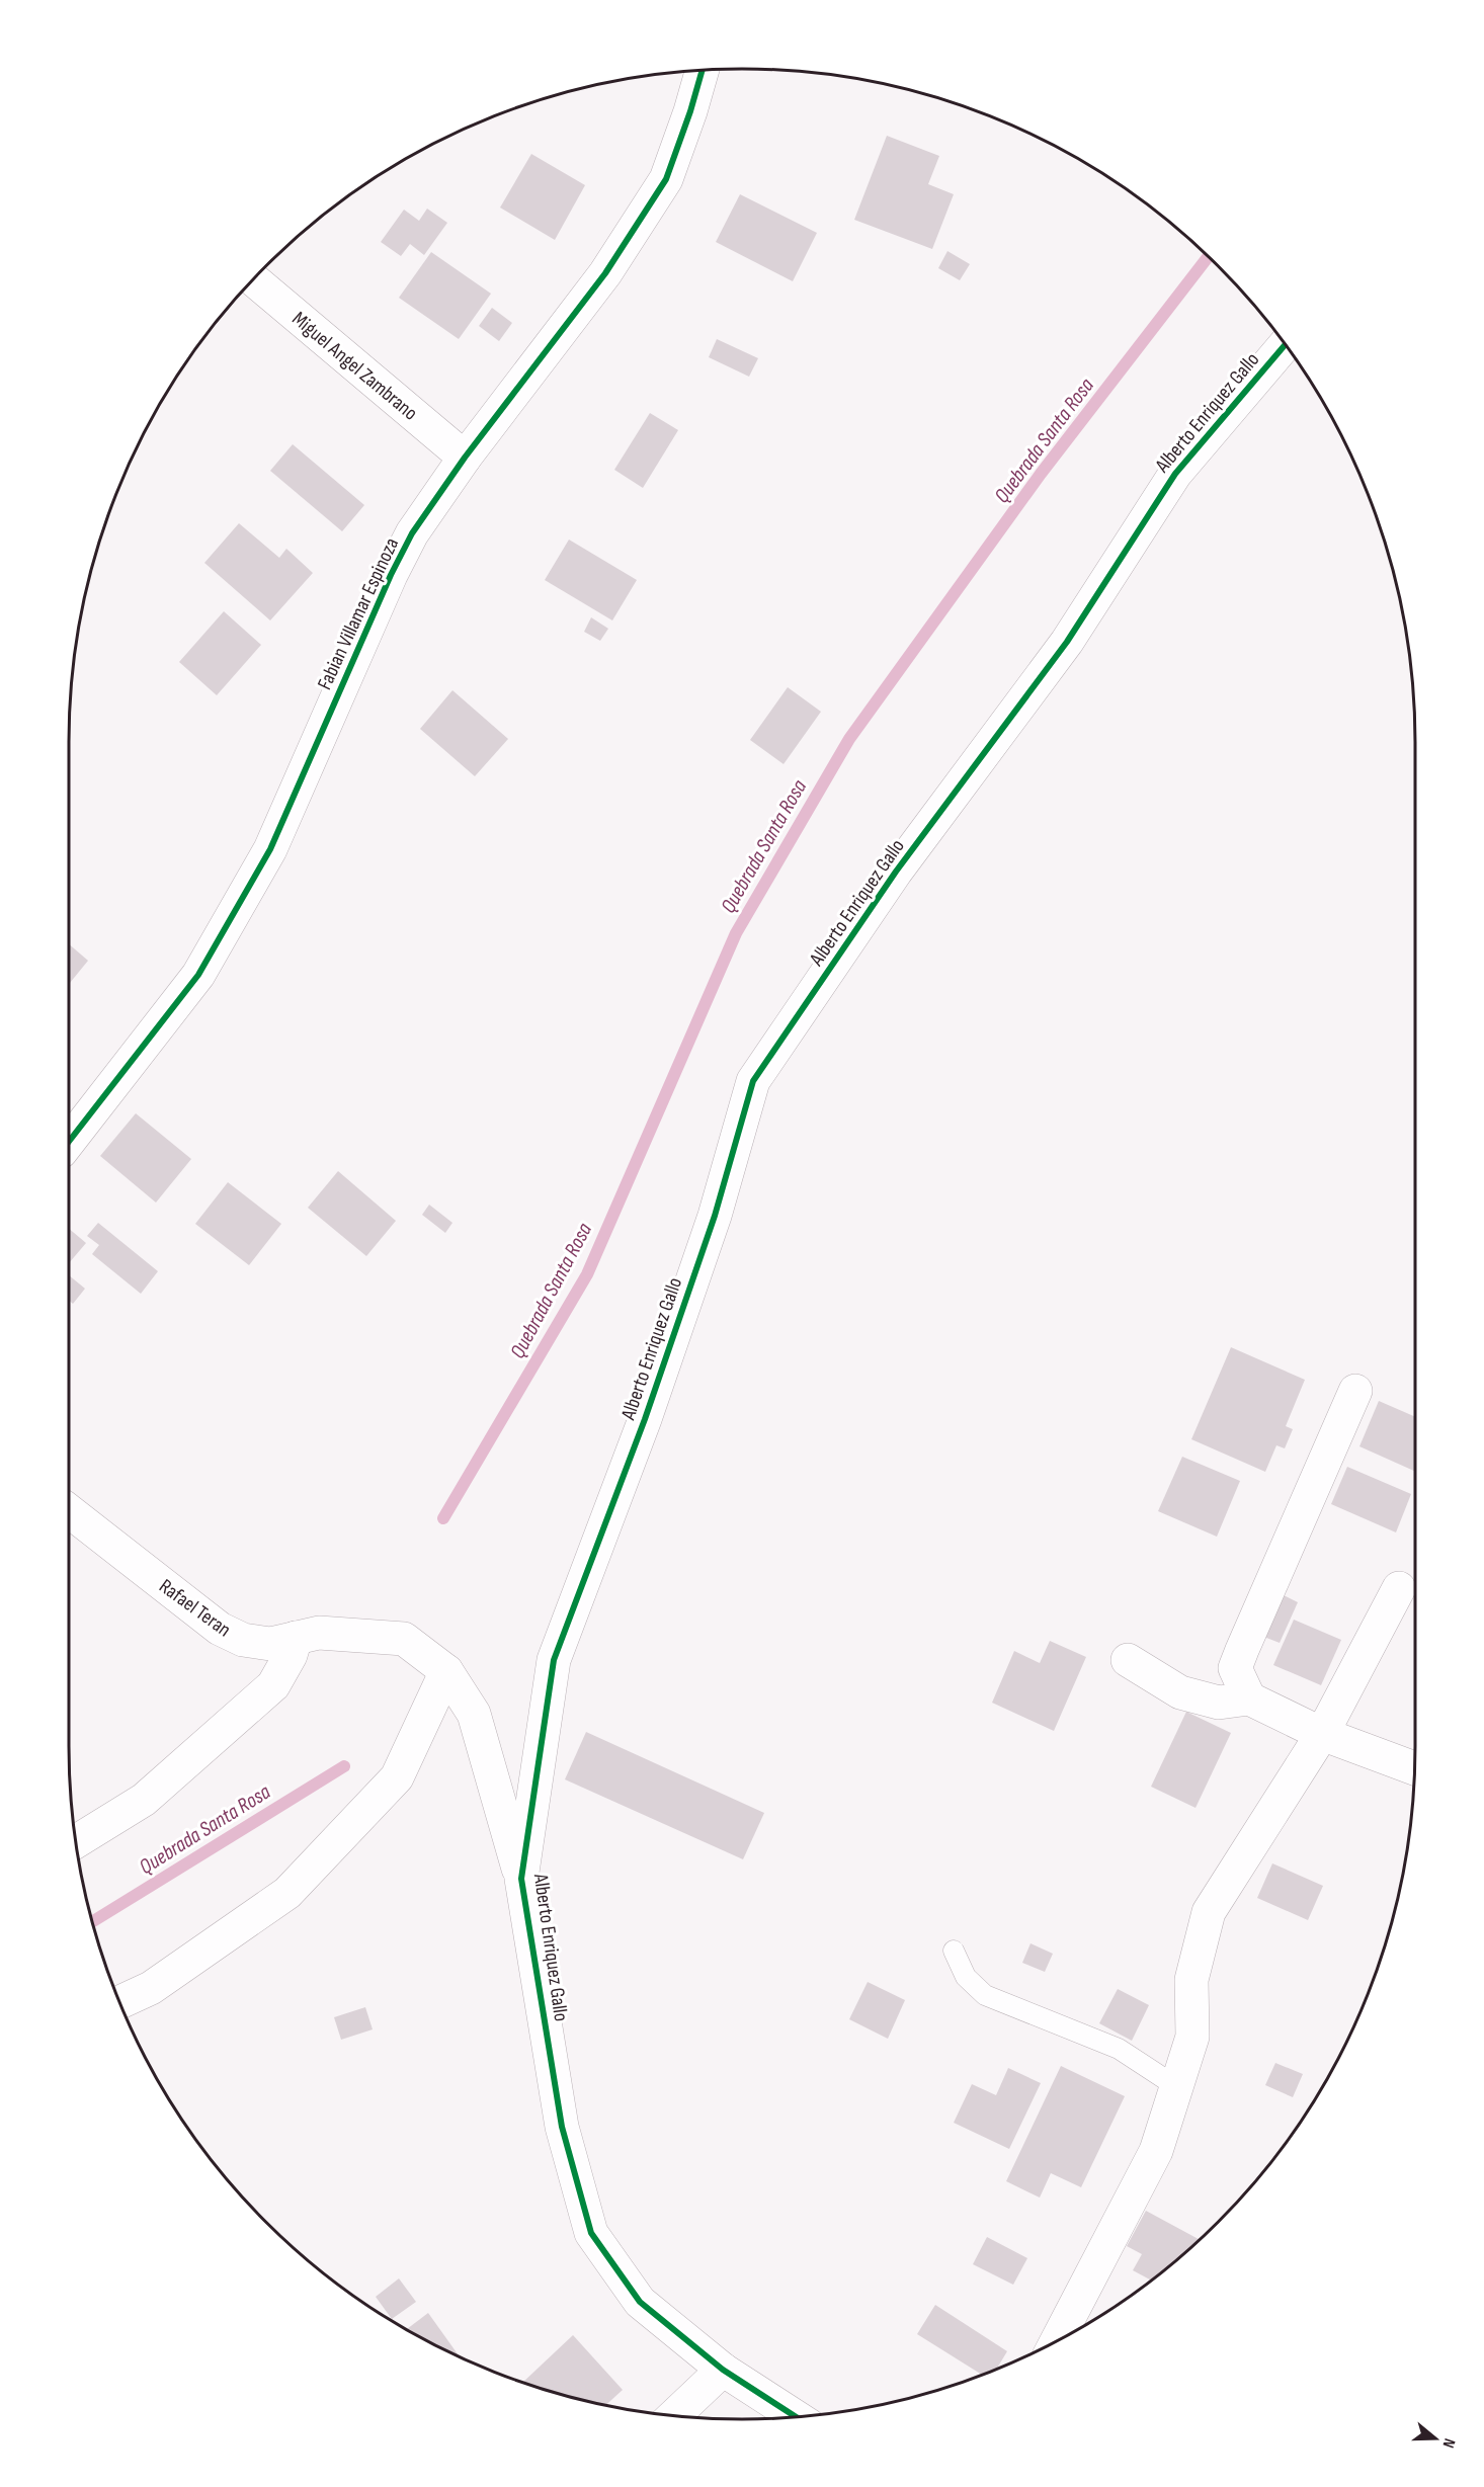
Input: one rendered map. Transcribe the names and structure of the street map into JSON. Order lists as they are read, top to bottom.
{
  "streets": {
    "street": [
      "Miguel Angel Zambrano",
      "Alberto Enriquez Gallo",
      "Fabian Villamar Espinoza",
      "Rafael Teran"
    ]
  },
  "crossings": [
    ["Miguel Angel Zambrano", "Fabian Villamar Espinoza"],
    ["Alberto Enriquez Gallo", "Rafael Teran"]
  ],
  "water": ["Quebrada Santa Rosa"],
  "north": "right"
}
